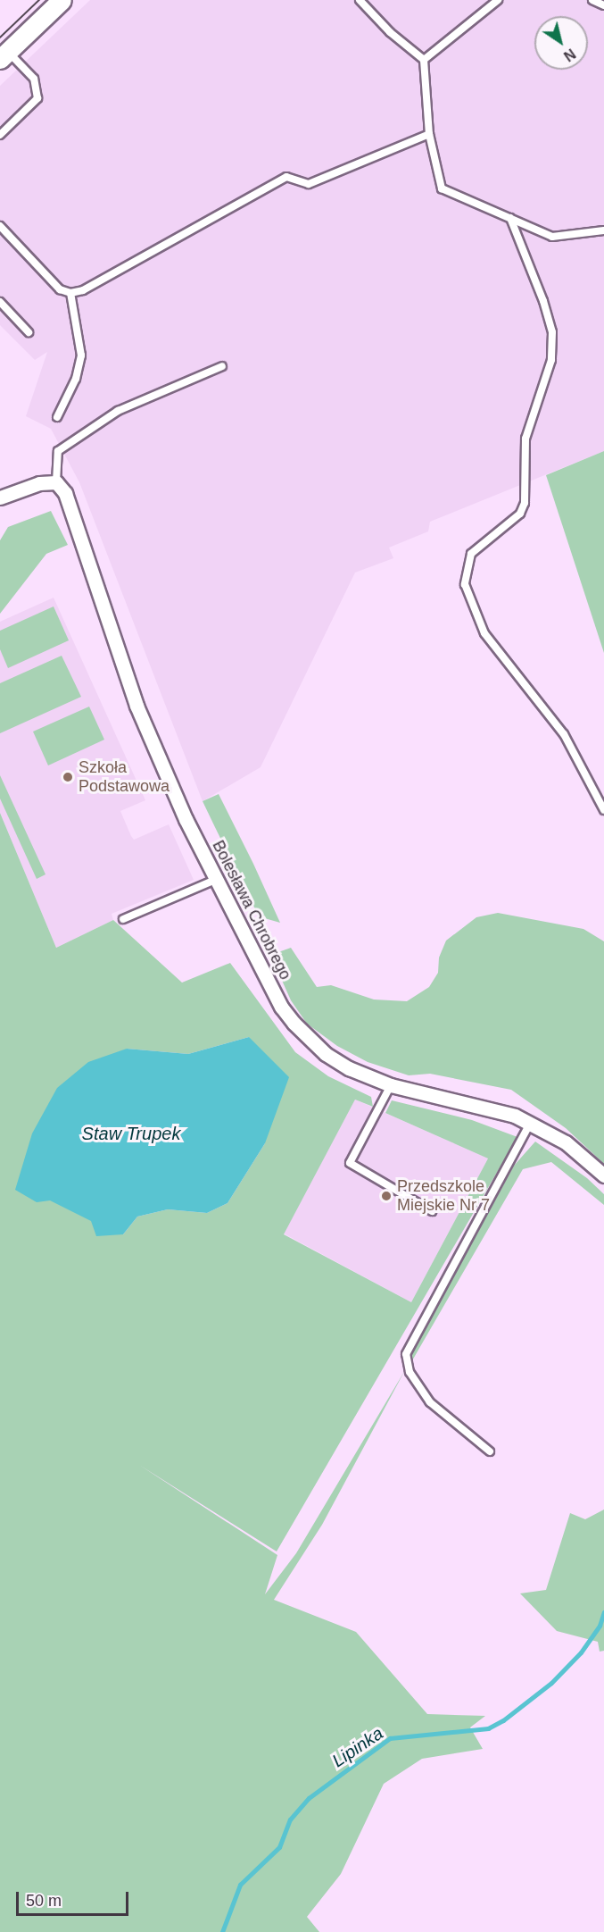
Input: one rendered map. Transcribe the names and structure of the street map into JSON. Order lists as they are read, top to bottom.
{
  "streets": {
    "street": ["Bolesława Chrobrego"]
  },
  "water": ["Staw Trupek", "Lipinka"],
  "places": ["Szkoła Podstawowa", "Przedszkole Miejskie Nr 7"],
  "scale_bar": "50 m",
  "north": "bottom right"
}
